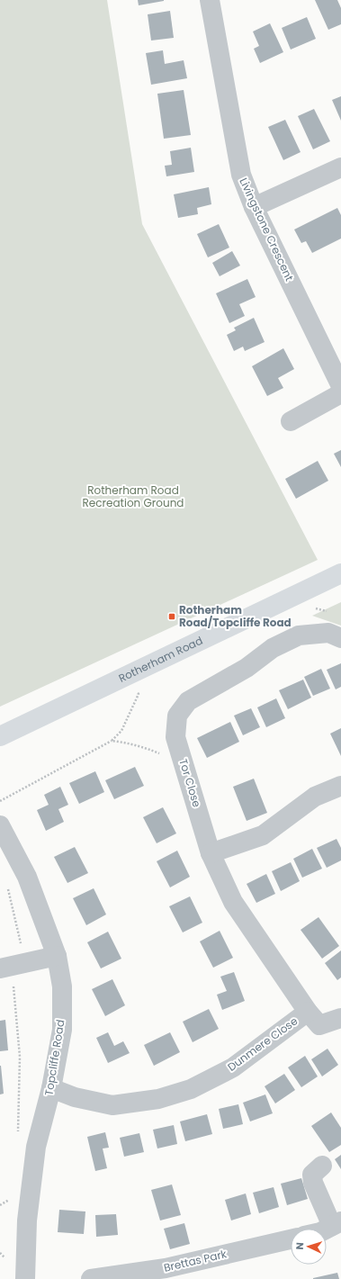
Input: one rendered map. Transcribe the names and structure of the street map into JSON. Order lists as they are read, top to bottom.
{
  "streets": {
    "main road": ["Rotherham Road"],
    "street": [
      "Livingstone Crescent",
      "Tor Close",
      "Dunmere Close",
      "Topcliffe Road",
      "Brettas Park"
    ]
  },
  "crossings": [
    ["Tor Close", "Dunmere Close"],
    ["Dunmere Close", "Topcliffe Road"]
  ],
  "parks": ["Rotherham Road Recreation Ground"],
  "places": {
    "transit": ["Rotherham Road/Topcliffe Road"]
  },
  "north": "left"
}
